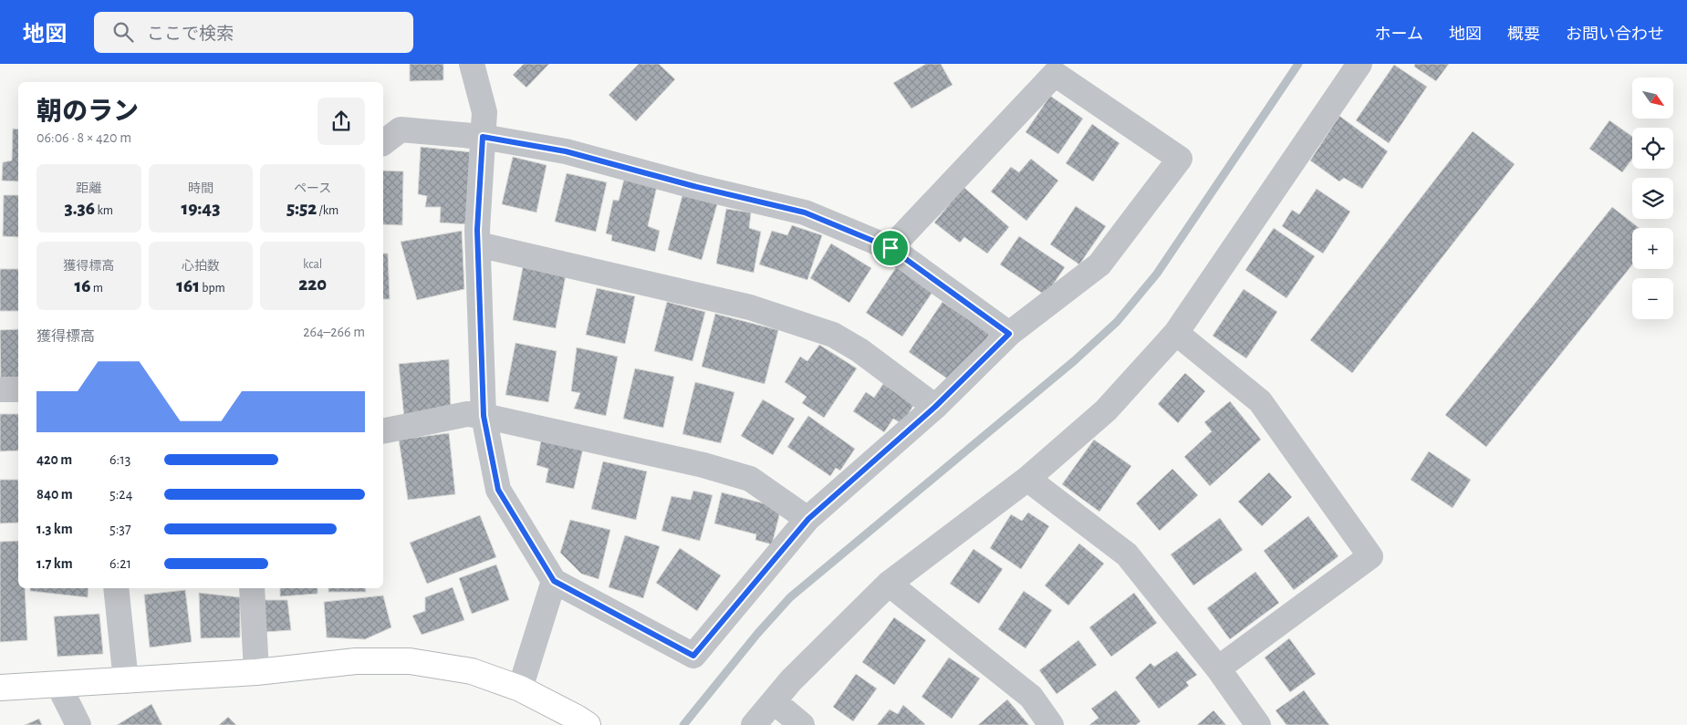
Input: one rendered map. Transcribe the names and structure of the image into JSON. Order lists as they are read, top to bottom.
{
  "north": "bottom right",
  "page": {
    "header": "地図",
    "search": "ここで検索",
    "nav": [
      "ホーム",
      "地図",
      "概要",
      "お問い合わせ"
    ],
    "map_buttons": ["+", "−"],
    "heading": ["朝のラン", "06:06 · 8 × 420 m"],
    "stats": [
      ["距離", "3.36 km"],
      ["時間", "19:43"],
      ["ペース", "5:52 /km"],
      ["獲得標高", "16 m"],
      ["心拍数", "161 bpm"],
      ["kcal", "220"]
    ],
    "chart": ["獲得標高", "264–266 m"],
    "list": [
      {
        "name": "420 m",
        "note": "6:13"
      },
      {
        "name": "840 m",
        "note": "5:24"
      },
      {
        "name": "1.3 km",
        "note": "5:37"
      },
      {
        "name": "1.7 km",
        "note": "6:21"
      }
    ]
  }
}
